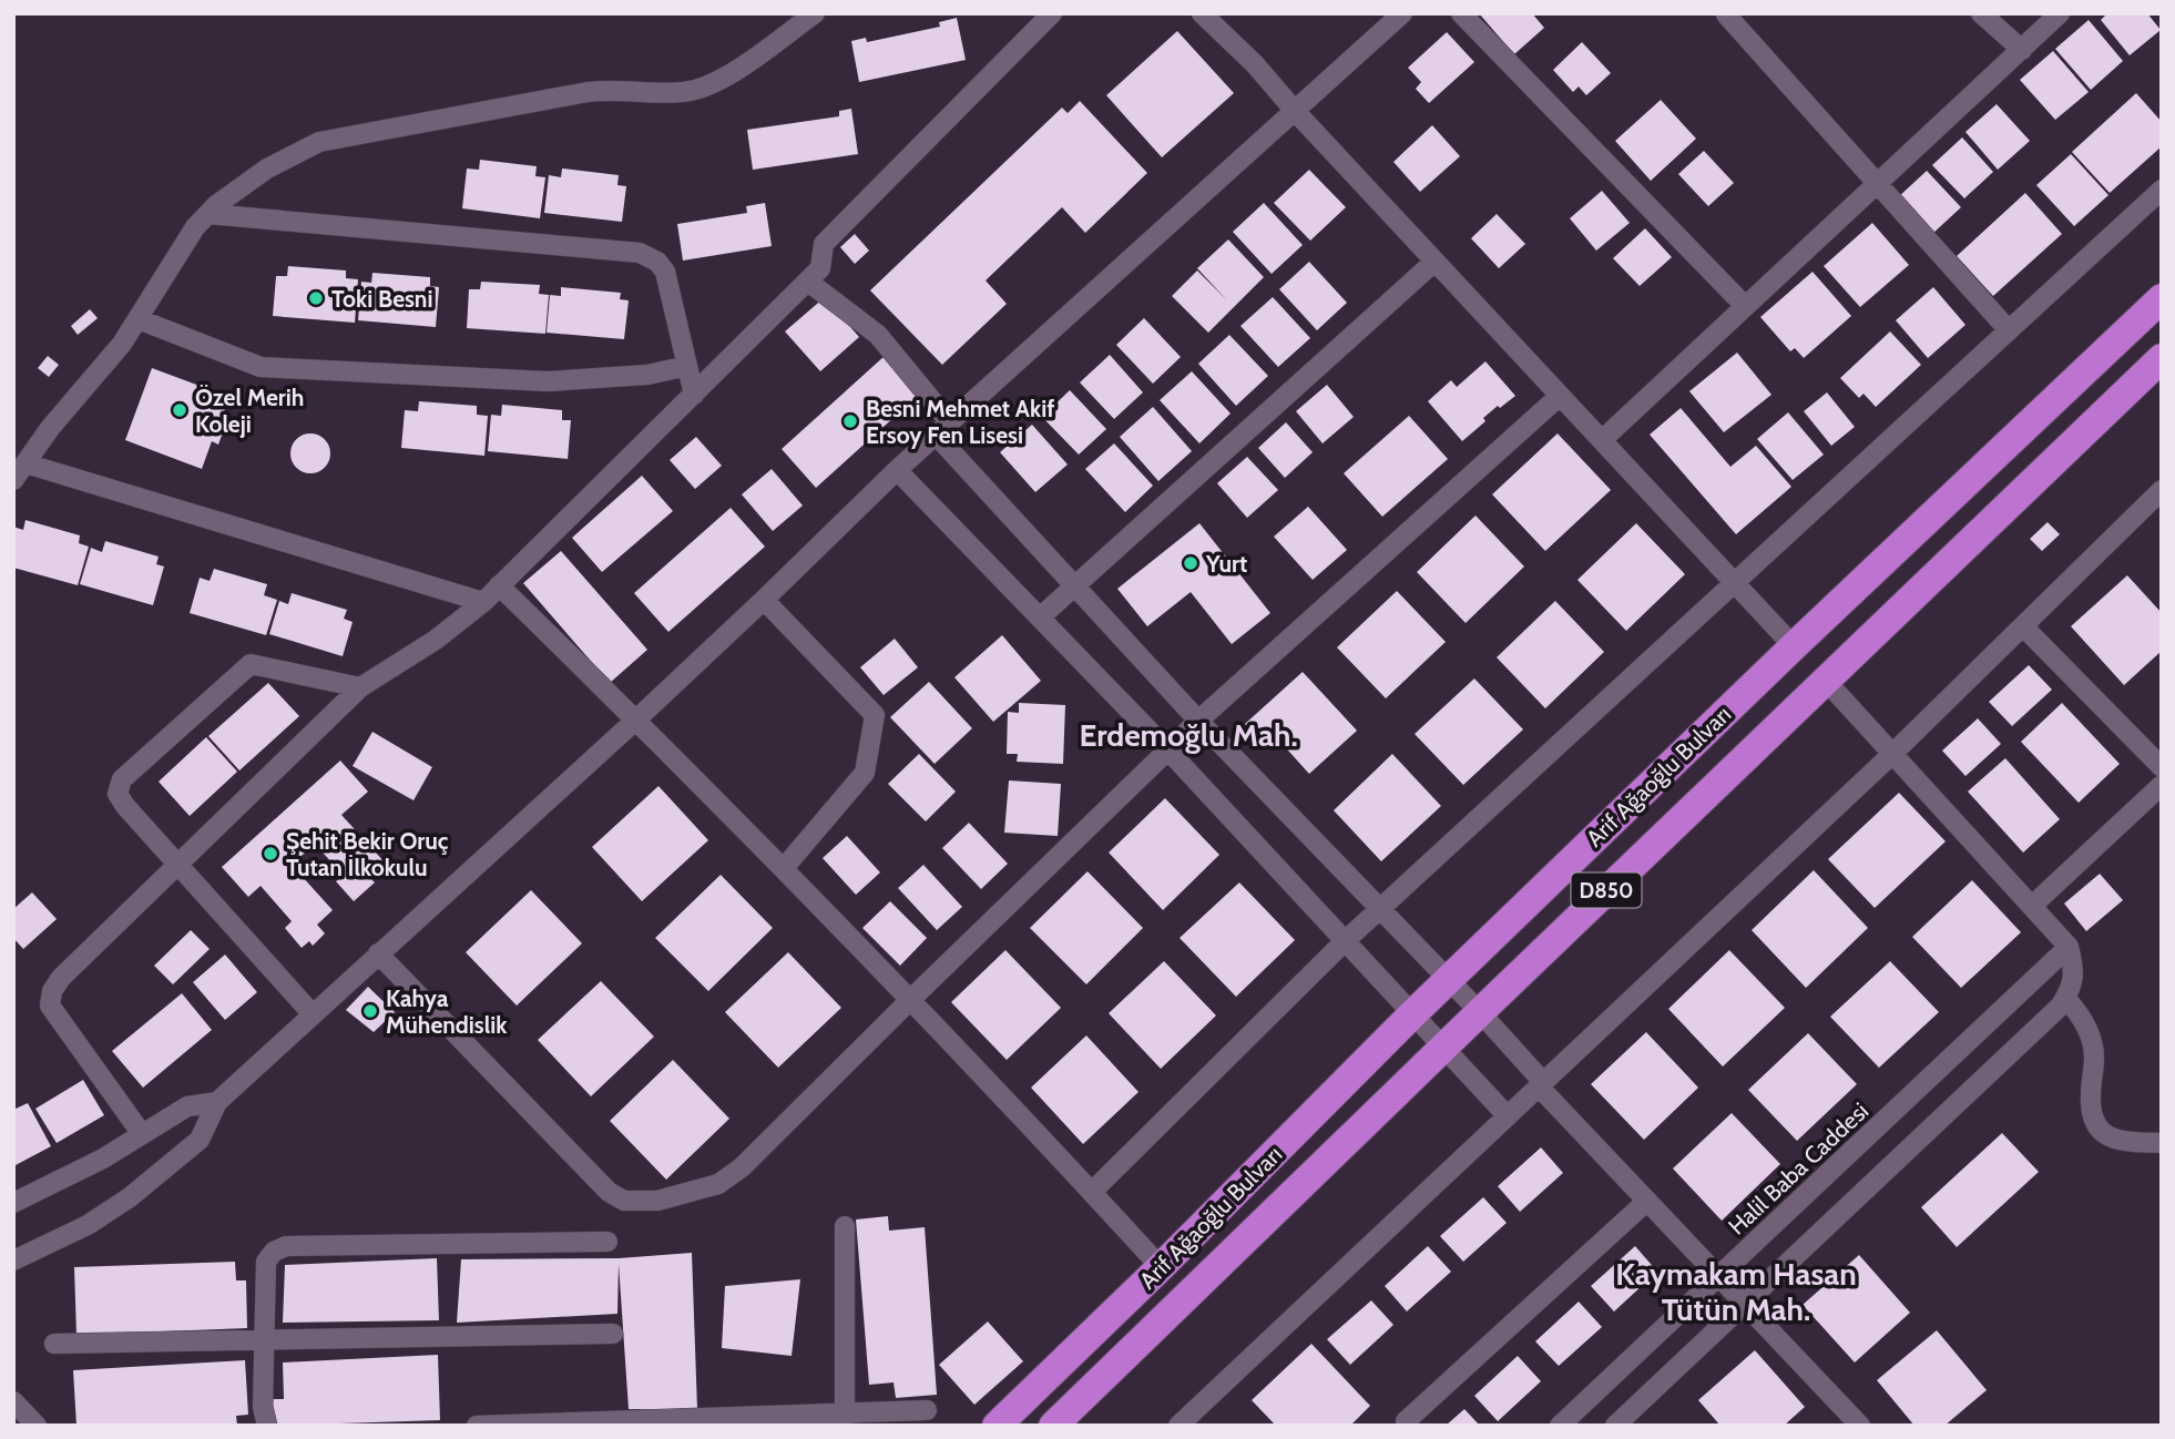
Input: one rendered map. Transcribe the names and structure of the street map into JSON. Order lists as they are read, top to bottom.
{
  "streets": {
    "highway": ["Arif Ağaoğlu Bulvarı", "D850"],
    "street": ["Halil Baba Caddesi"]
  },
  "districts": ["Erdemoğlu Mah.", "Kaymakam Hasan Tütün Mah."],
  "places": [
    "Toki Besni",
    "Özel Merih Koleji",
    "Besni Mehmet Akif Ersoy Fen Lisesi",
    "Yurt",
    "Şehit Bekir Oruç Tutan İlkokulu",
    "Kahya Mühendislik"
  ]
}
